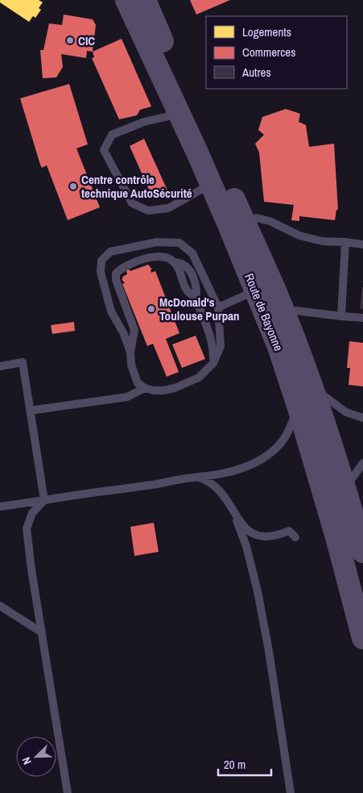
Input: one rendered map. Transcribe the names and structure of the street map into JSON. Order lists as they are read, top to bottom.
{
  "streets": {
    "street": ["Route de Bayonne"]
  },
  "places": ["CIC", "Centre contrôle technique AutoSécurité", "McDonald's Toulouse Purpan"],
  "legend": ["Logements", "Commerces", "Autres"],
  "scale_bar": "20 m",
  "north": "bottom left"
}
